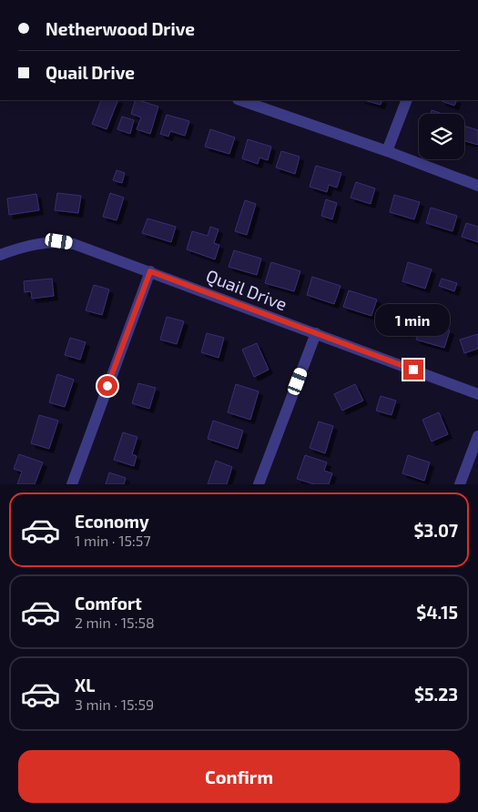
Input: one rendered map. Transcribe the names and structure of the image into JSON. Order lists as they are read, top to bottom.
{
  "streets": {
    "street": ["Quail Drive"]
  },
  "page": {
    "banner": ["Netherwood Drive", "Quail Drive"],
    "bubble": "1 min",
    "list": [
      {
        "name": "Economy",
        "note": "1 min · 15:57",
        "value": "$3.07"
      },
      {
        "name": "Comfort",
        "note": "2 min · 15:58",
        "value": "$4.15"
      },
      {
        "name": "XL",
        "note": "3 min · 15:59",
        "value": "$5.23"
      }
    ],
    "buttons": "Confirm"
  }
}
